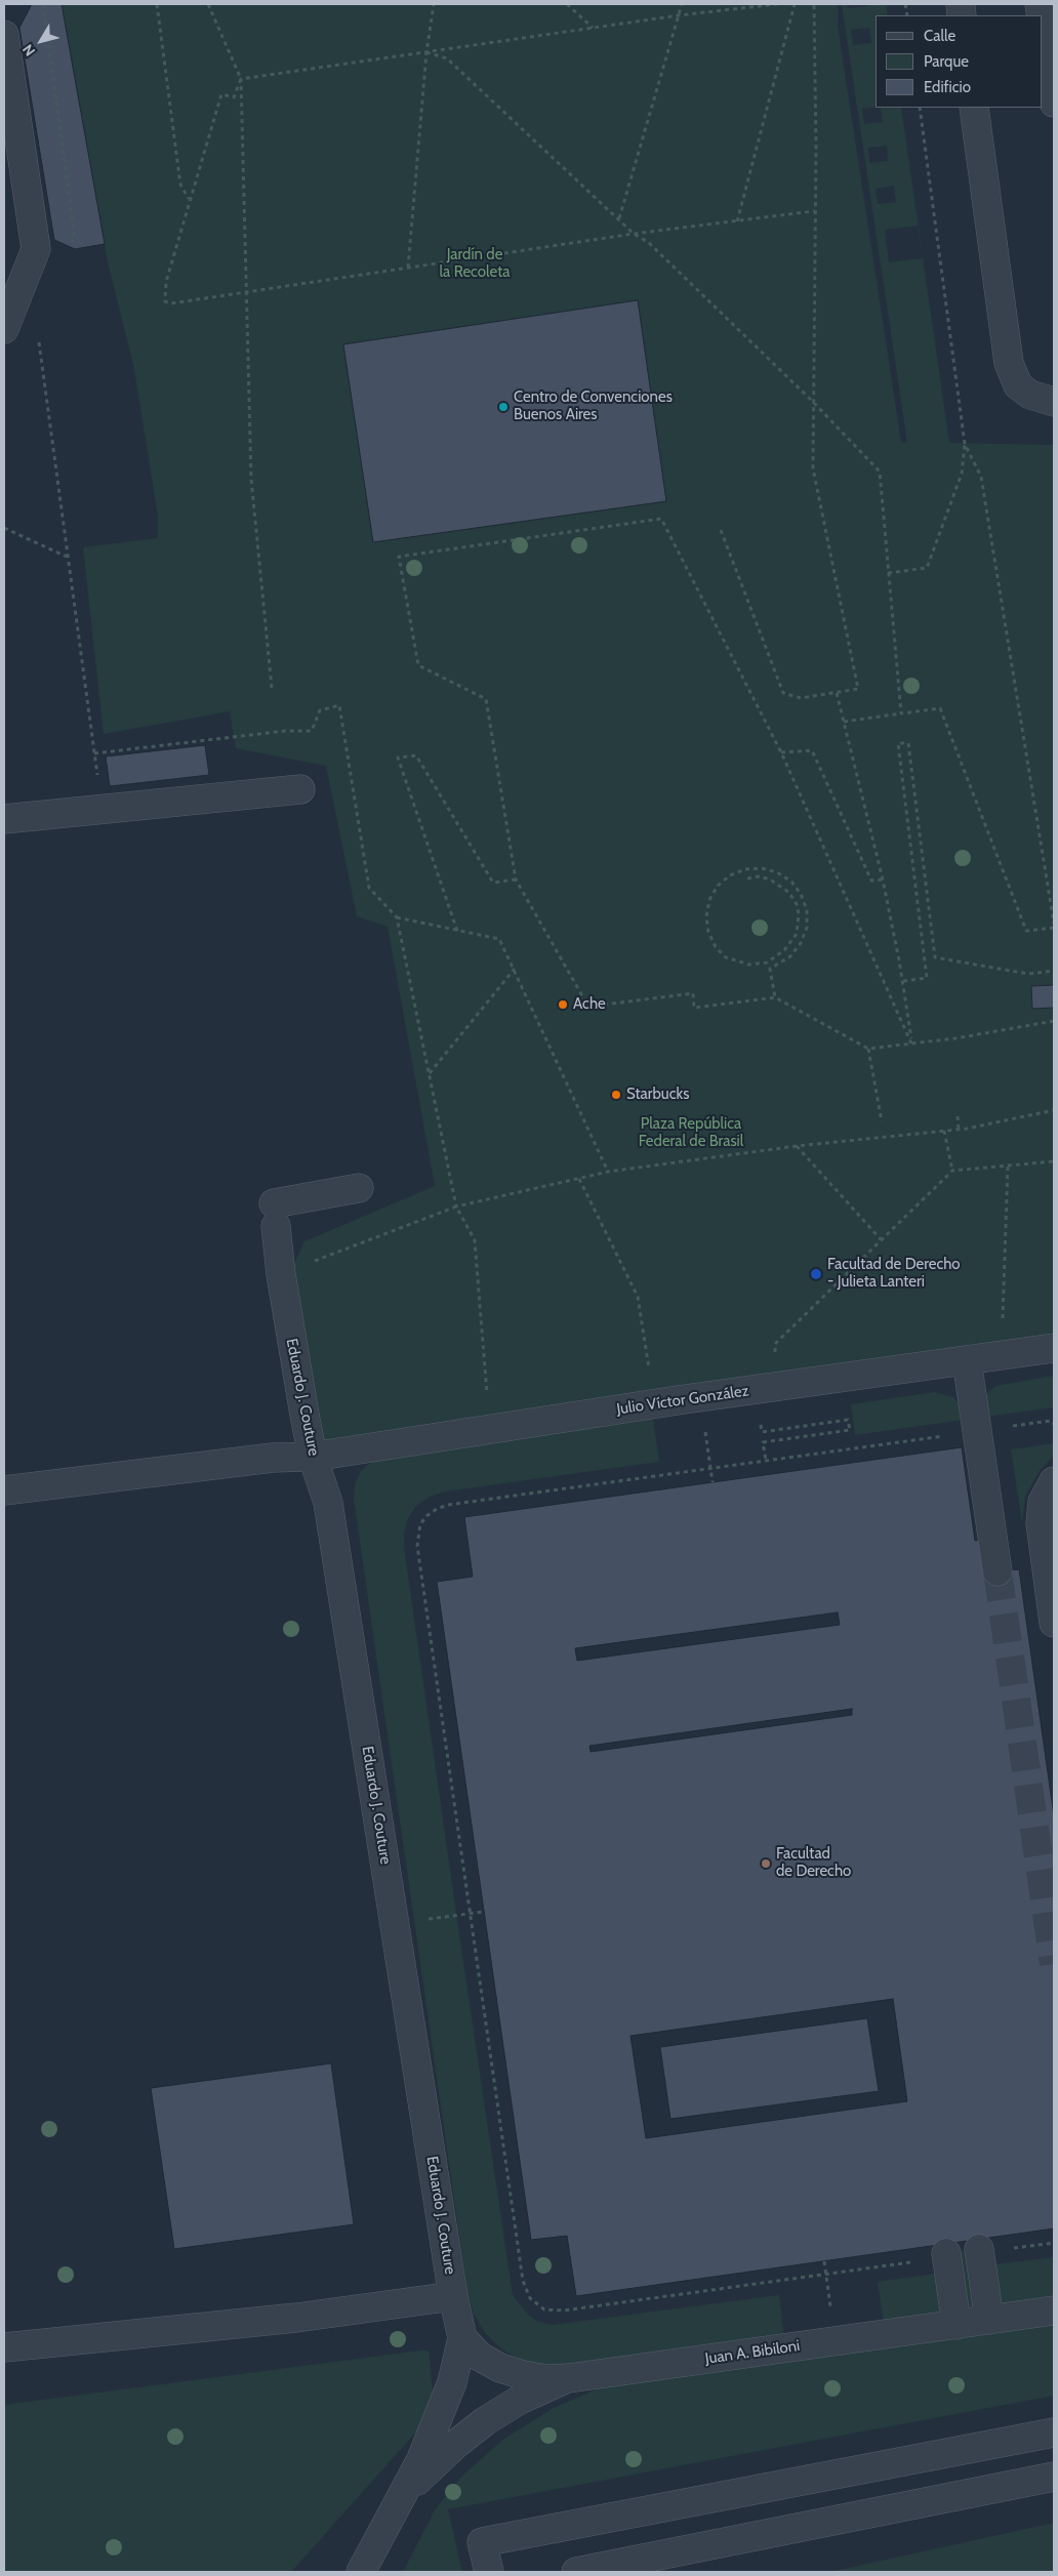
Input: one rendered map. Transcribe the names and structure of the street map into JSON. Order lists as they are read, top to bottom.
{
  "streets": {
    "street": ["Eduardo J. Couture", "Julio Víctor González", "Juan A. Bibiloni"]
  },
  "crossings": [
    ["Eduardo J. Couture", "Julio Víctor González"],
    ["Eduardo J. Couture", "Juan A. Bibiloni"]
  ],
  "parks": ["Jardín de la Recoleta", "Plaza República Federal de Brasil"],
  "places": [
    "Centro de Convenciones Buenos Aires",
    "Ache",
    "Starbucks",
    "Facultad de Derecho - Julieta Lanteri",
    "Facultad de Derecho"
  ],
  "legend": ["Calle", "Parque", "Edificio"],
  "north": "bottom left"
}
